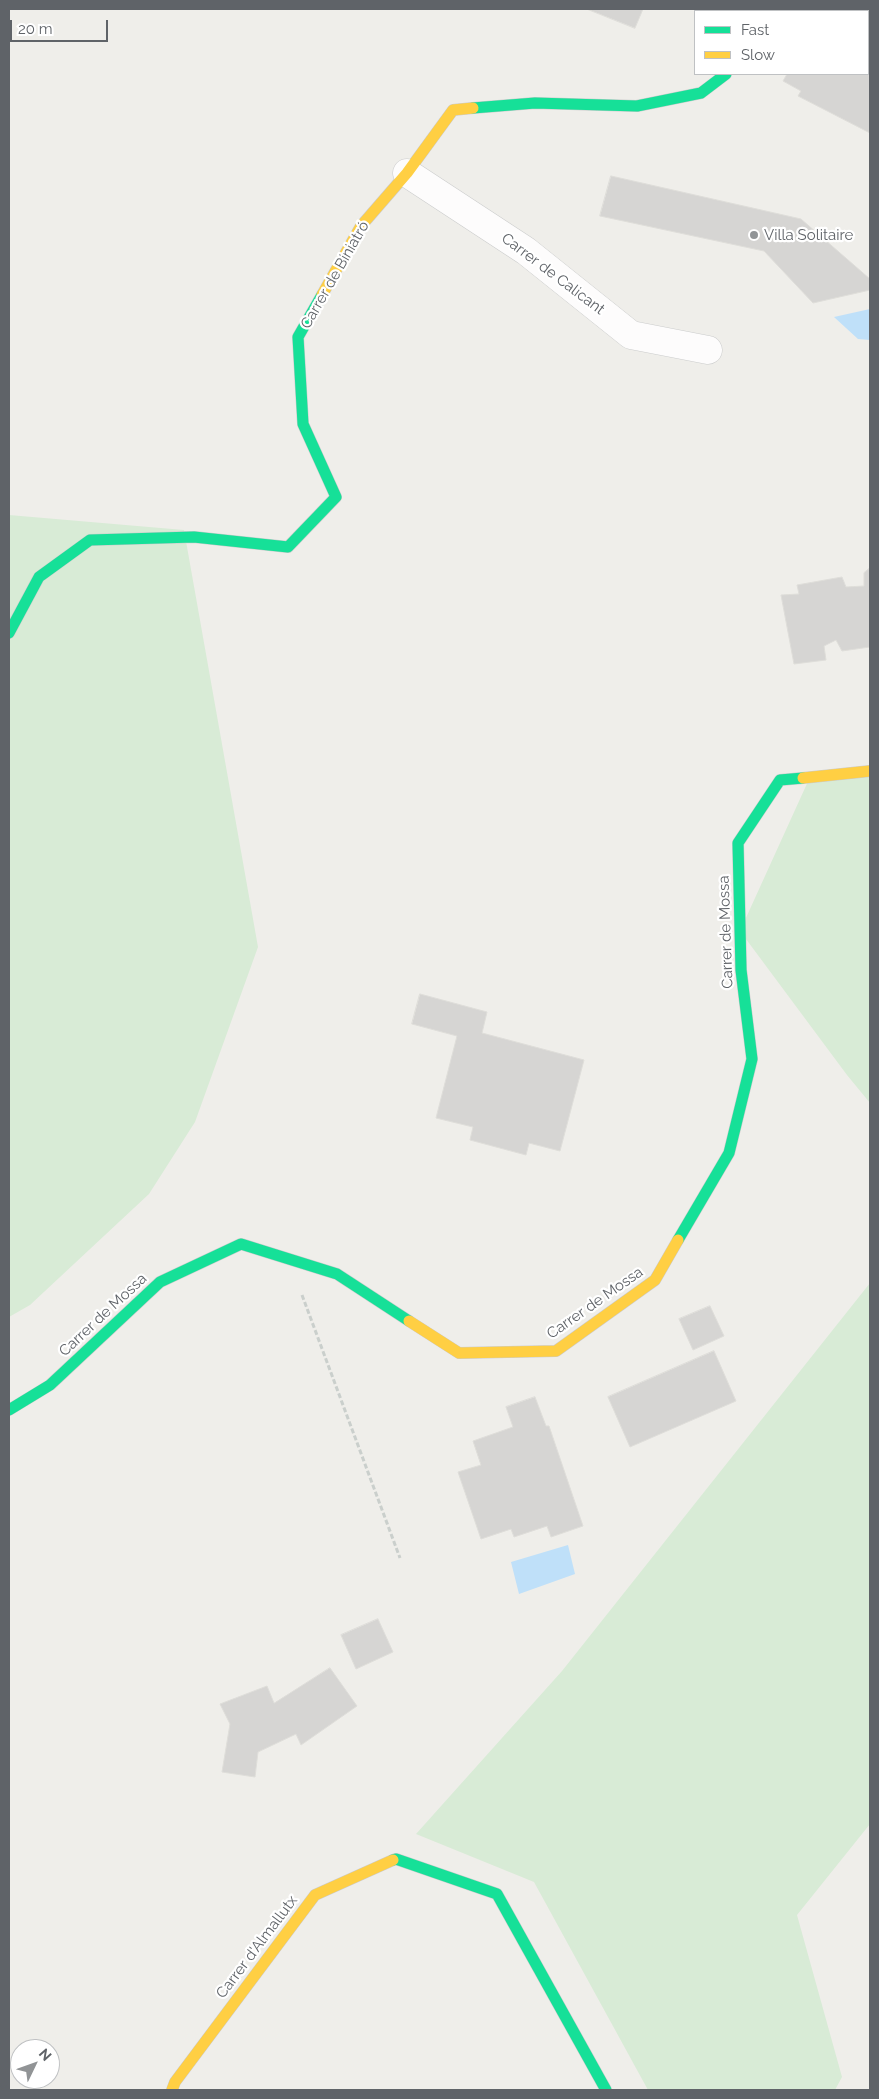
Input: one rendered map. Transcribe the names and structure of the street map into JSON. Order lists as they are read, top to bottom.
{
  "streets": {
    "street": [
      "Carrer de Calicant",
      "Carrer de Biniatró",
      "Carrer de Mossa",
      "Carrer d'Almallutx"
    ]
  },
  "crossings": [
    ["Carrer de Calicant", "Carrer de Biniatró"]
  ],
  "places": ["Villa Solitaire"],
  "legend": ["Fast", "Slow"],
  "scale_bar": "20 m",
  "north": "top right"
}
